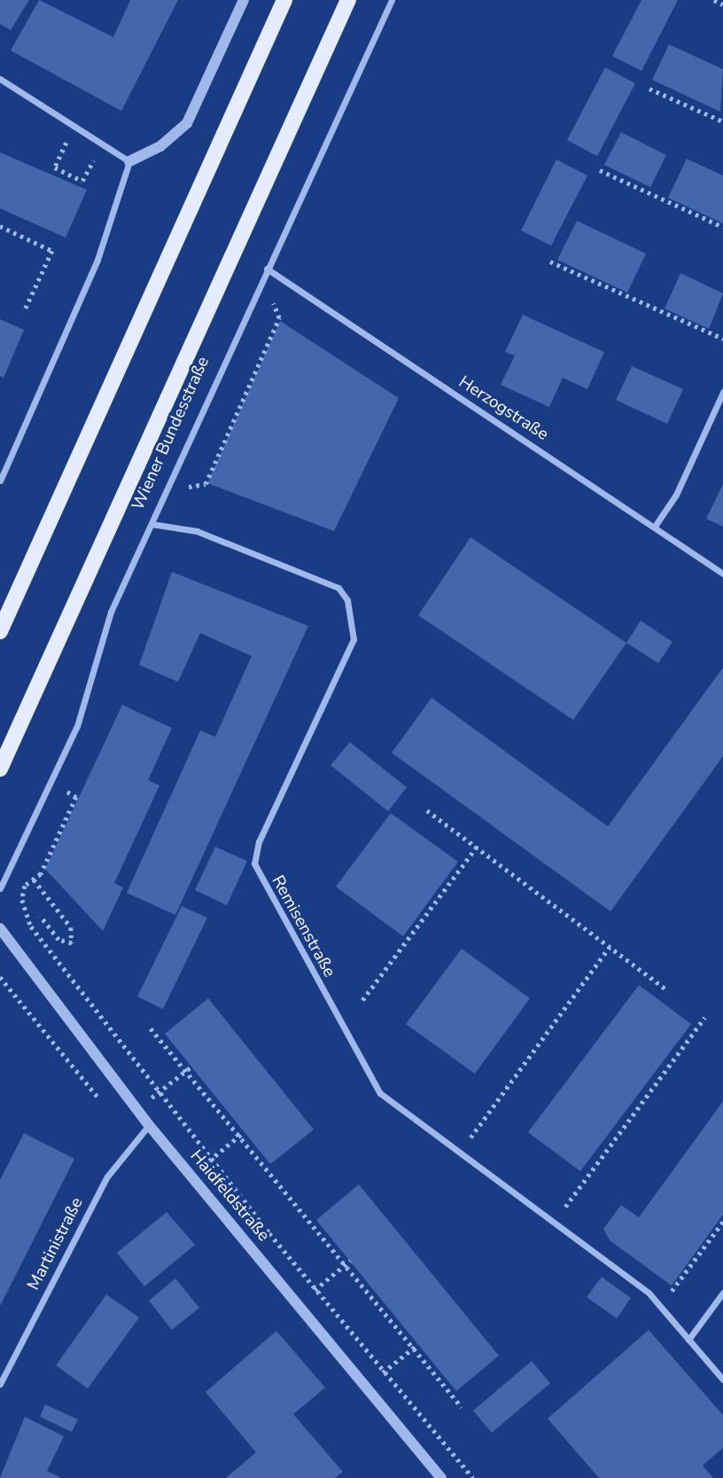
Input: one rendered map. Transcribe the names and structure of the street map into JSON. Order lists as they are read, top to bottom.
{
  "streets": {
    "main road": ["Wiener Bundesstraße"],
    "street": [
      "Herzogstraße",
      "Remisenstraße",
      "Haidfeldstraße",
      "Martinistraße"
    ]
  },
  "crossings": [
    ["Herzogstraße", "Wiener Bundesstraße"],
    ["Wiener Bundesstraße", "Remisenstraße"],
    ["Haidfeldstraße", "Martinistraße"]
  ]
}
